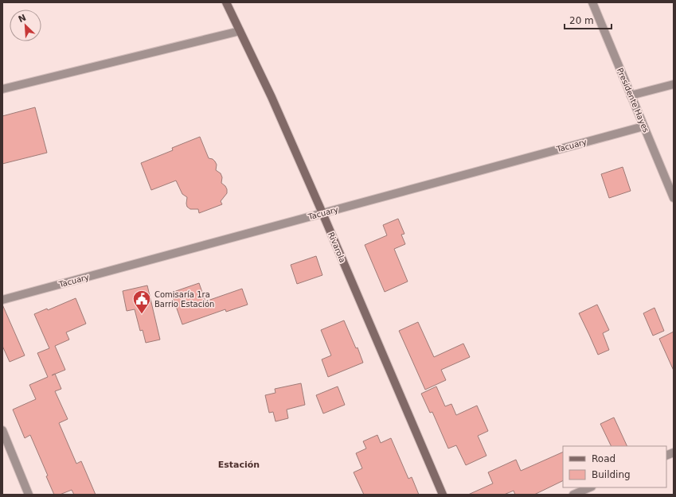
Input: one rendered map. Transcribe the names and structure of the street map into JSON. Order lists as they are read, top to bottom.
{
  "streets": {
    "street": ["Presidente Hayes", "Tacuary", "Rivarola"]
  },
  "crossings": [
    ["Presidente Hayes", "Tacuary"],
    ["Tacuary", "Rivarola"]
  ],
  "districts": ["Estación"],
  "places": {
    "public building": ["Comisaría 1ra Barrio Estación"]
  },
  "legend": ["Road", "Building"],
  "scale_bar": "20 m",
  "north": "top left"
}
